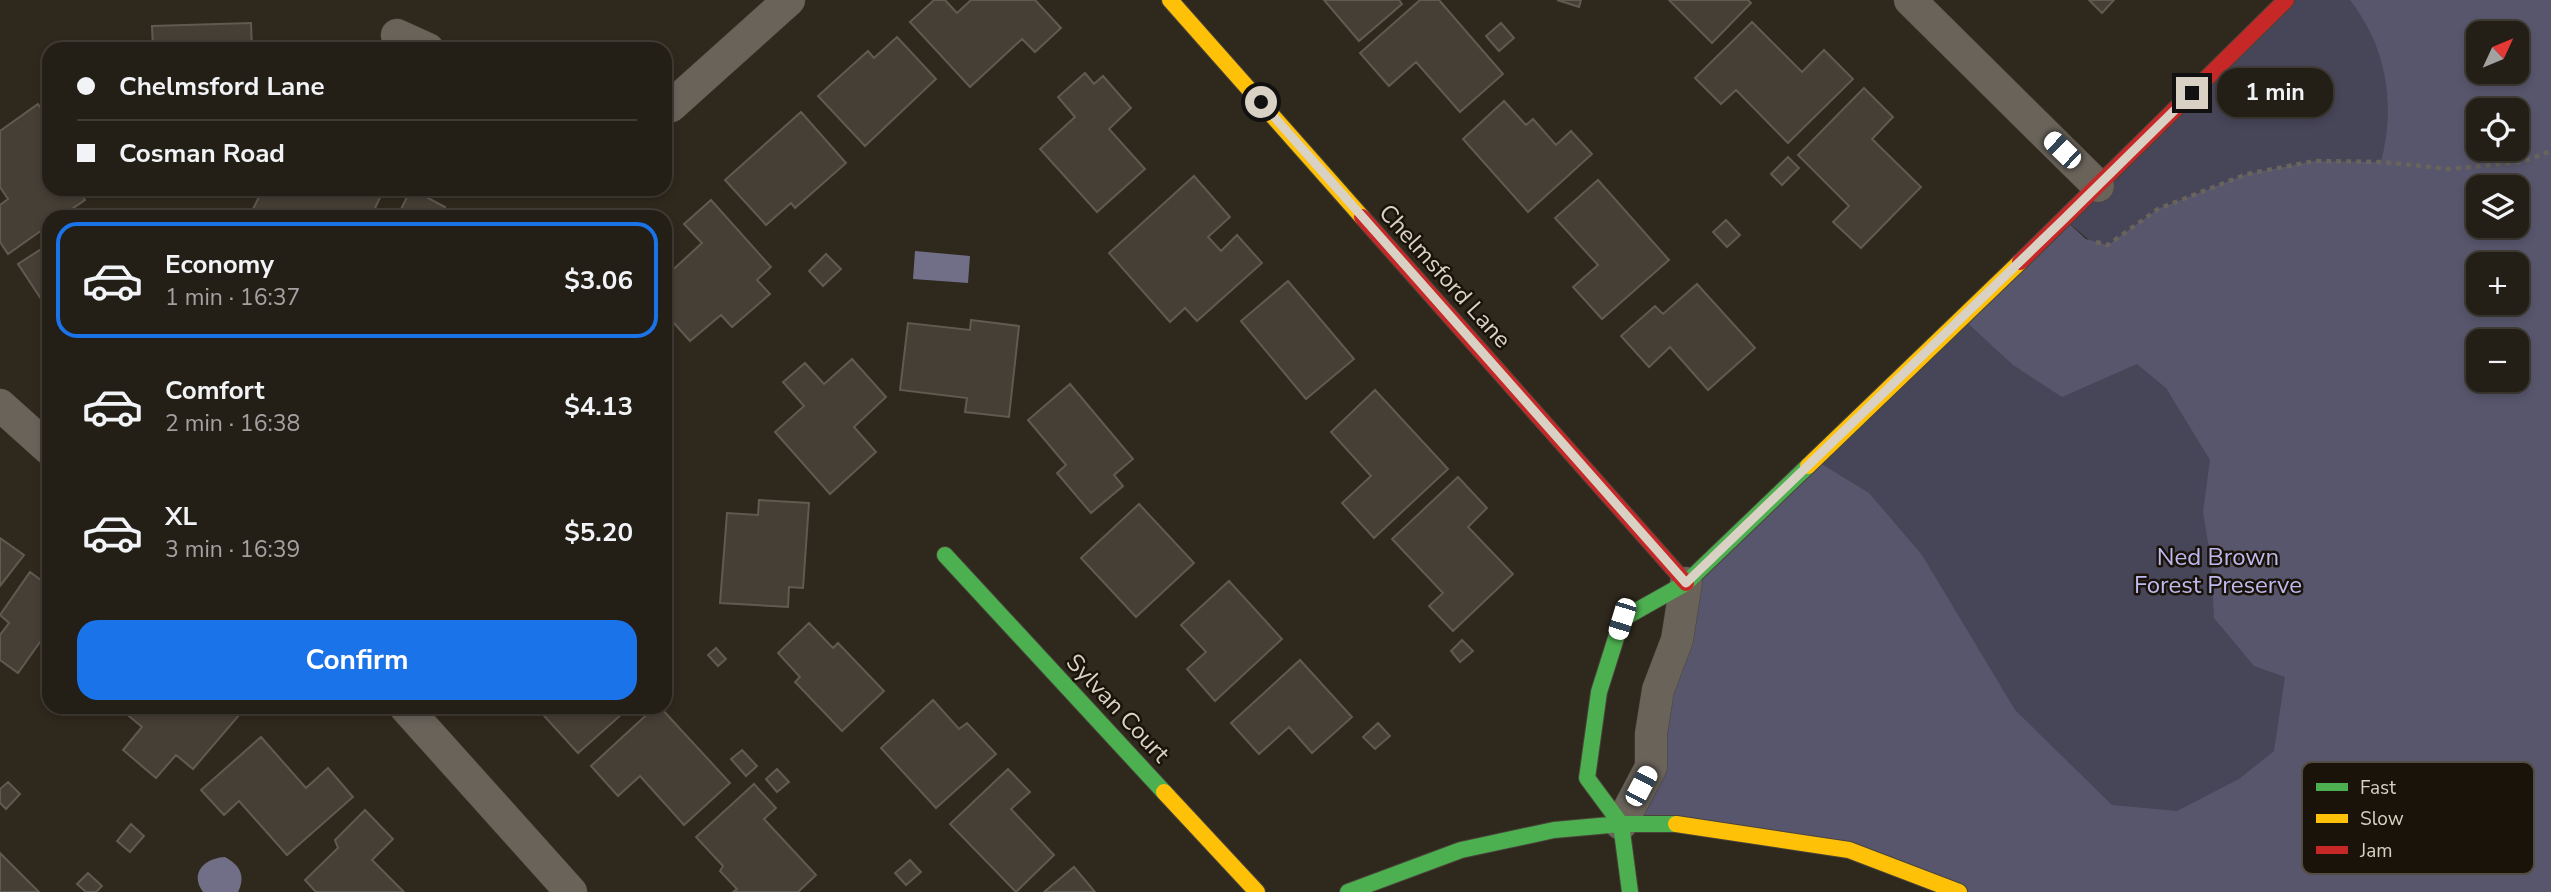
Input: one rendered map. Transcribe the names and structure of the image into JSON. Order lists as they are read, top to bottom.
{
  "streets": {
    "street": ["Chelmsford Lane", "Sylvan Court"]
  },
  "parks": ["Ned Brown Forest Preserve"],
  "legend": ["Fast", "Slow", "Jam"],
  "north": "top right",
  "page": {
    "map_buttons": ["+", "−"],
    "banner": ["Chelmsford Lane", "Cosman Road"],
    "bubble": "1 min",
    "list": [
      {
        "name": "Economy",
        "note": "1 min · 16:37",
        "value": "$3.06"
      },
      {
        "name": "Comfort",
        "note": "2 min · 16:38",
        "value": "$4.13"
      },
      {
        "name": "XL",
        "note": "3 min · 16:39",
        "value": "$5.20"
      }
    ],
    "buttons": "Confirm"
  }
}
